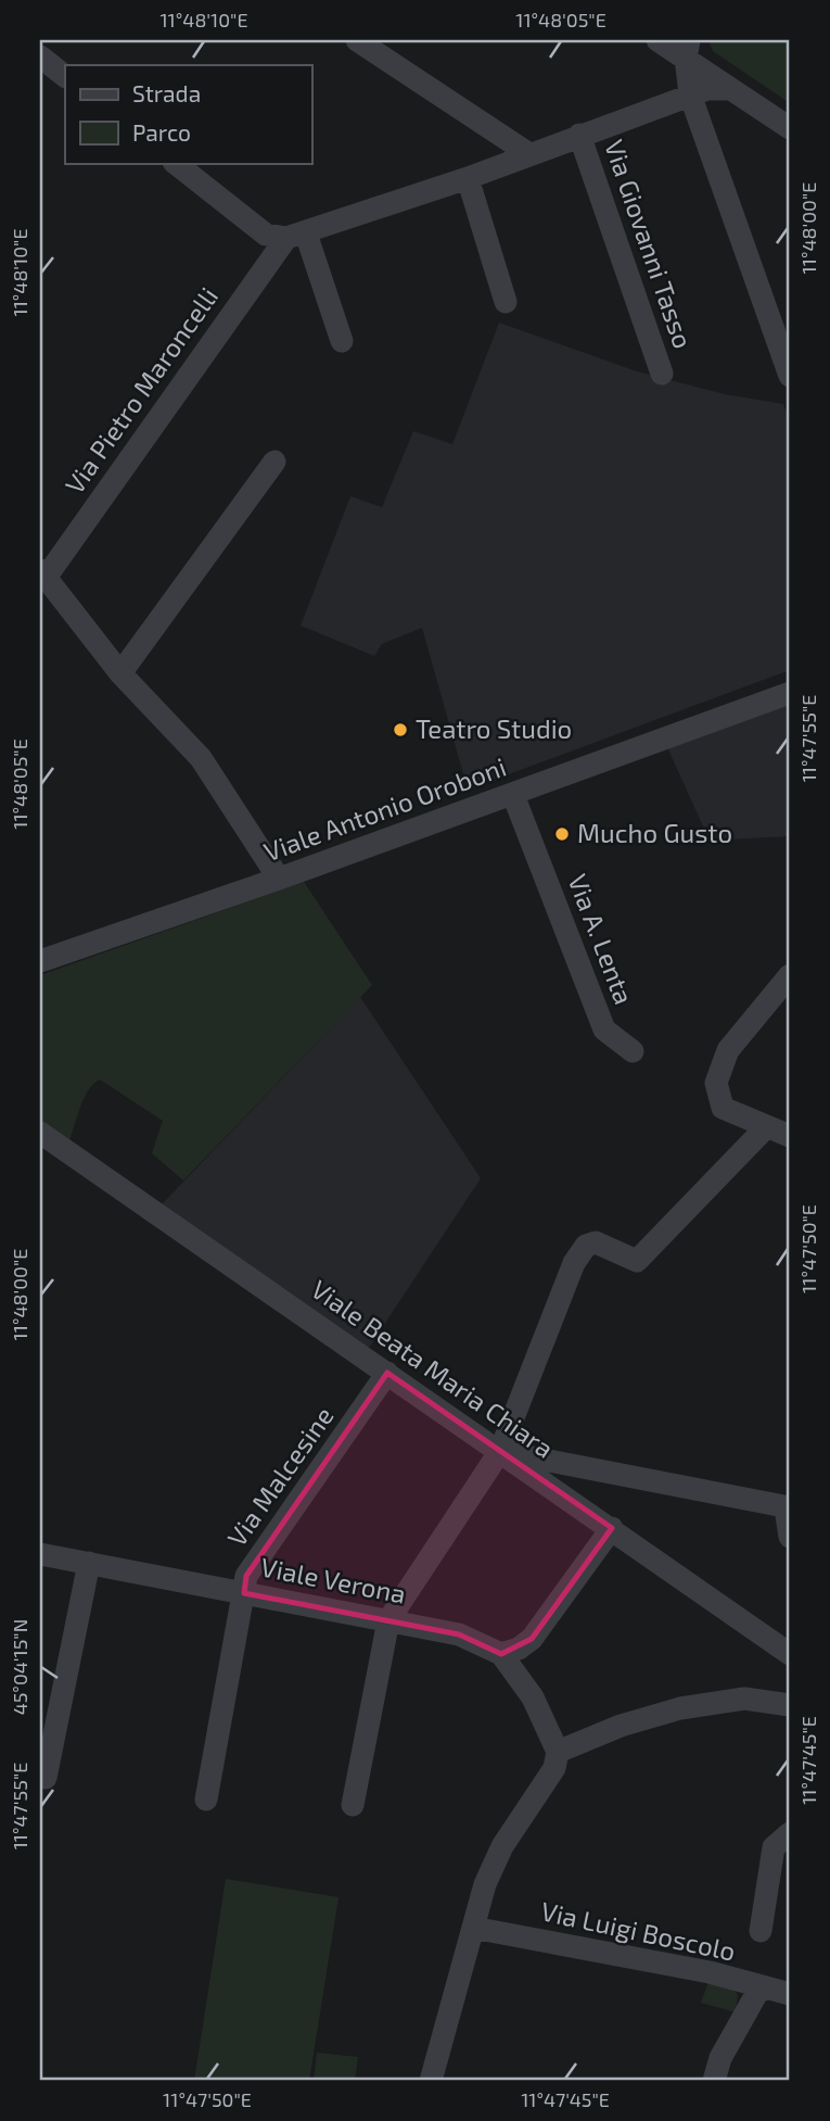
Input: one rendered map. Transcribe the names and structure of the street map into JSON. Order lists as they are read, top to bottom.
{
  "streets": {
    "street": [
      "Via Giovanni Tasso",
      "Via Pietro Maroncelli",
      "Viale Antonio Oroboni",
      "Via A. Lenta",
      "Viale Beata Maria Chiara",
      "Via Malcesine",
      "Viale Verona",
      "Via Luigi Boscolo"
    ]
  },
  "crossings": [
    ["Via Giovanni Tasso", "Via Pietro Maroncelli"],
    ["Via Pietro Maroncelli", "Viale Antonio Oroboni"],
    ["Viale Antonio Oroboni", "Via A. Lenta"],
    ["Viale Beata Maria Chiara", "Via Malcesine"],
    ["Via Malcesine", "Viale Verona"]
  ],
  "places": ["Teatro Studio", "Mucho Gusto"],
  "legend": ["Strada", "Parco"],
  "coordinates": [
    "11°48'10\"E",
    "11°48'05\"E",
    "11°48'00\"E",
    "11°47'55\"E",
    "11°47'50\"E",
    "45°04'15\"N",
    "11°47'45\"E"
  ]
}
